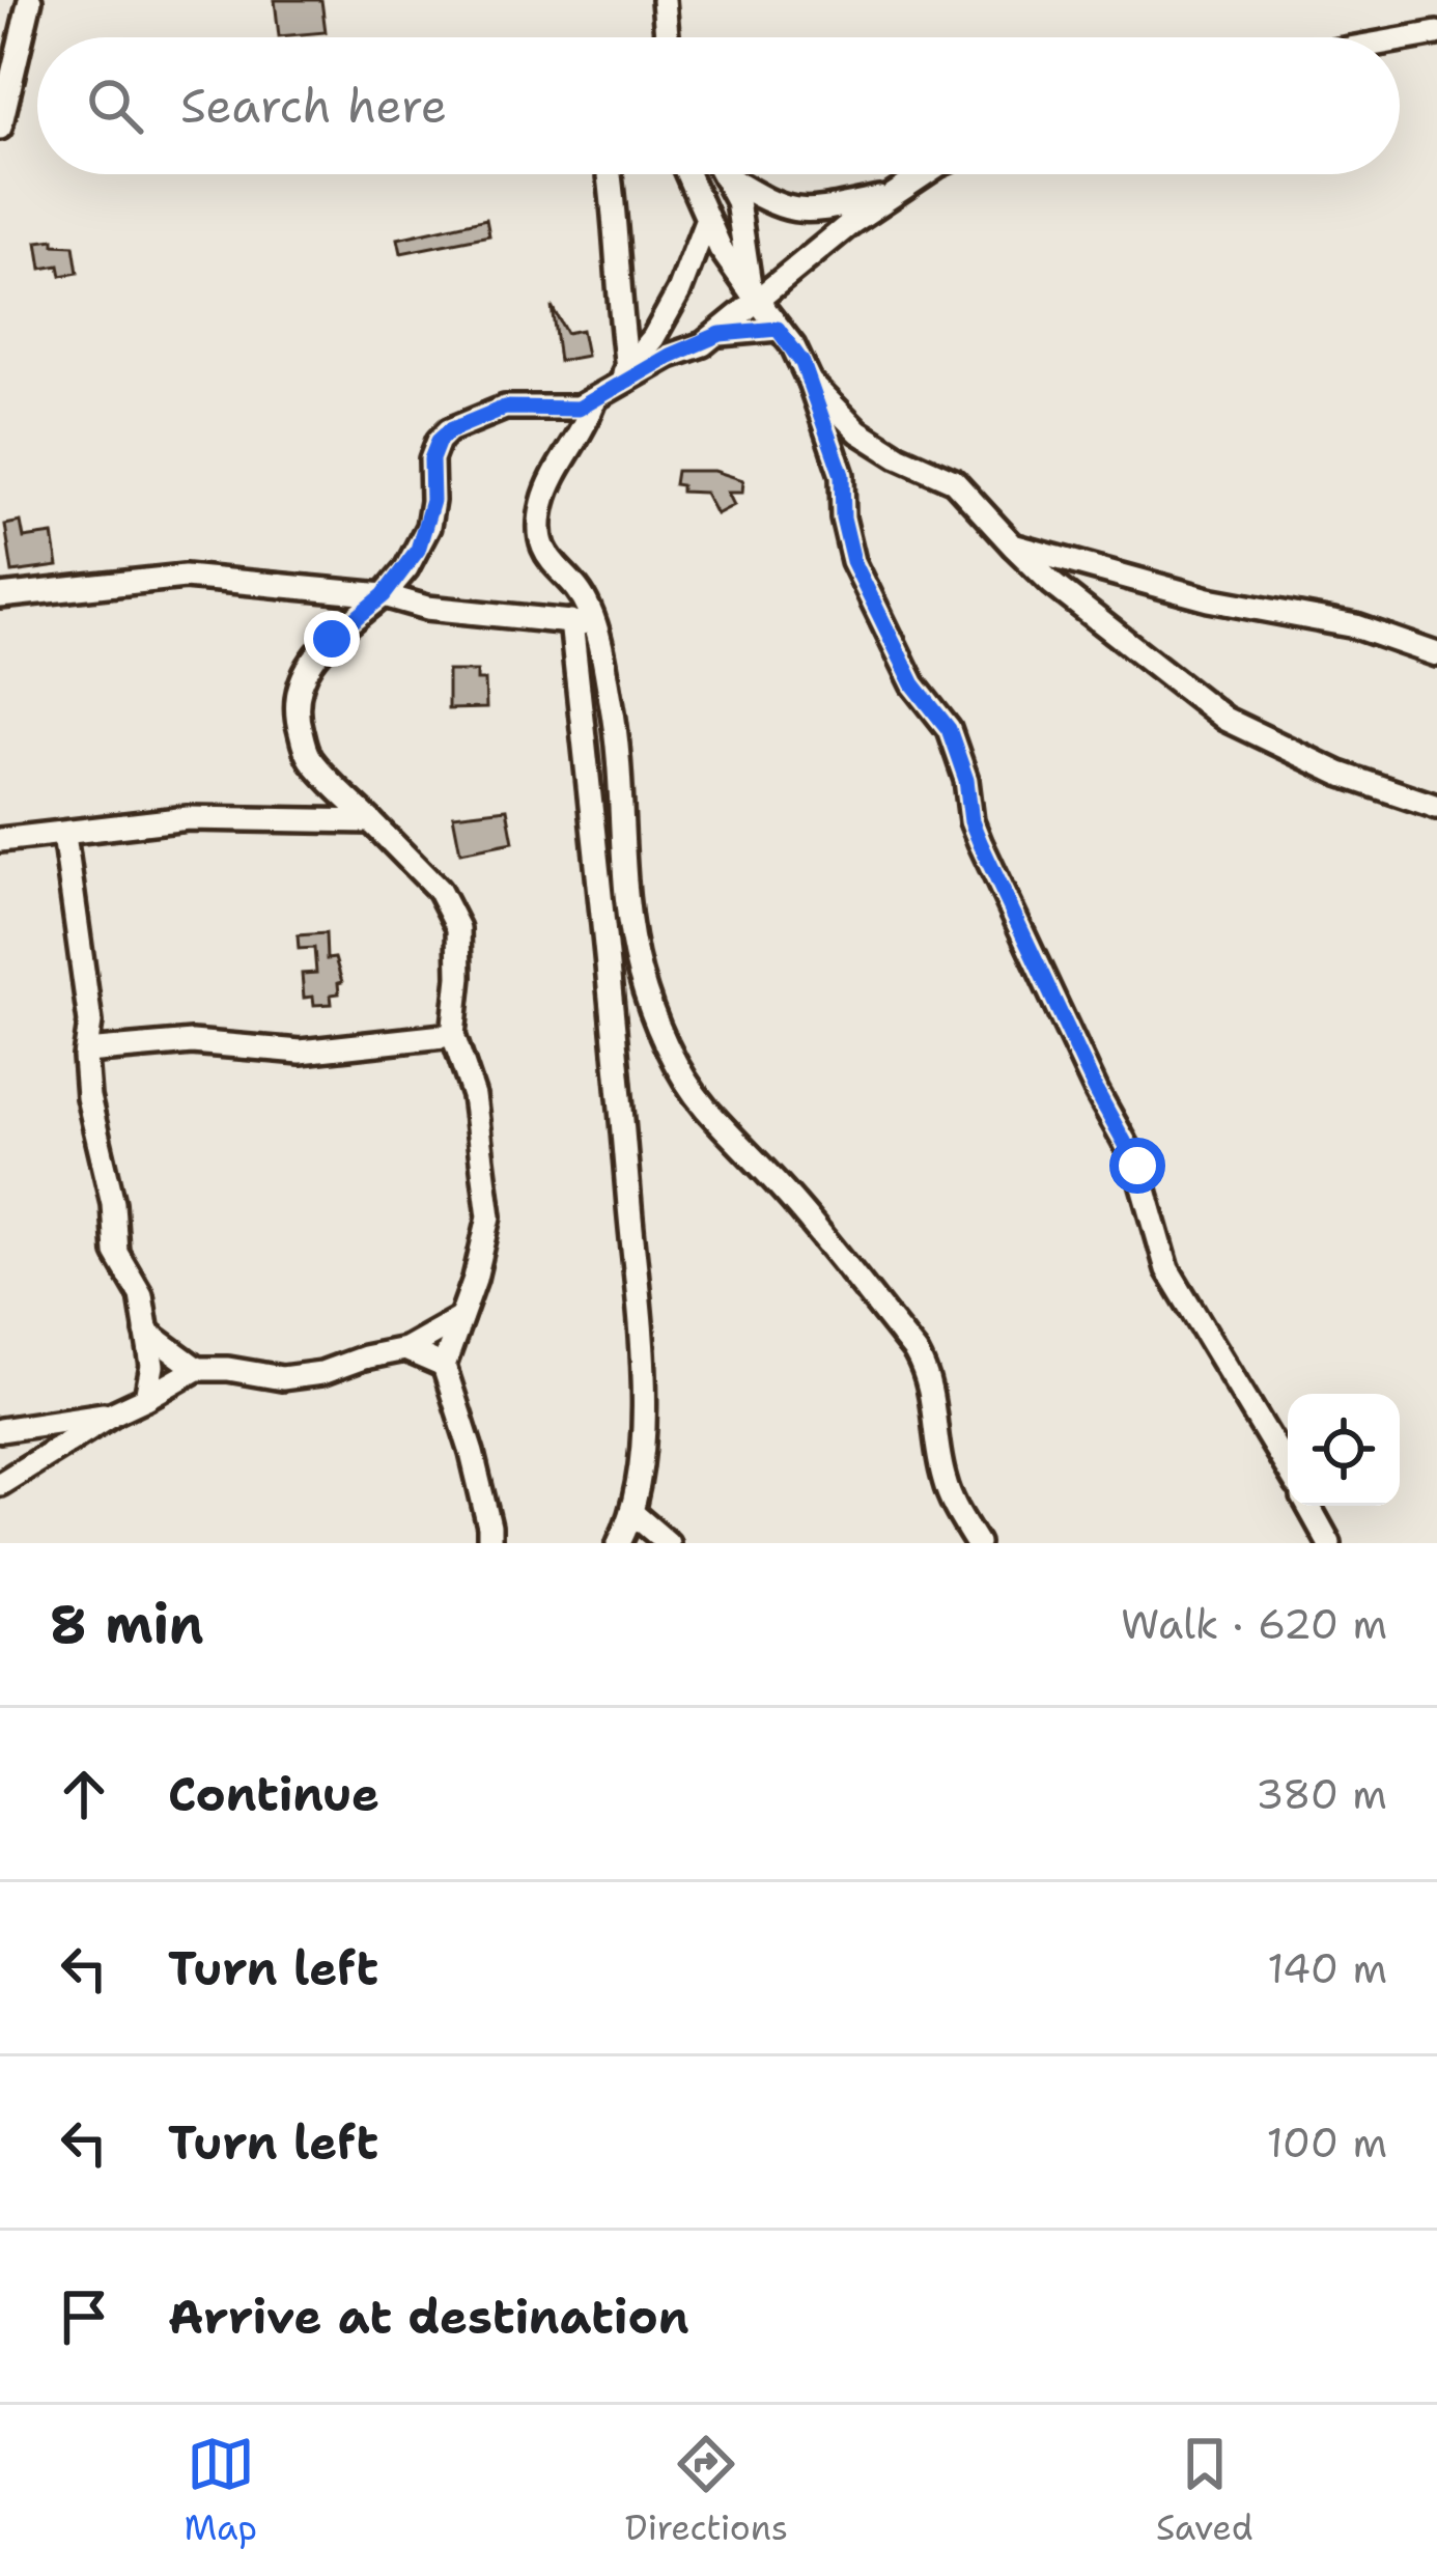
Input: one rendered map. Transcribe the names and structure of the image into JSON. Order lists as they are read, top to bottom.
{
  "page": {
    "search": "Search here",
    "heading": ["8 min", "Walk · 620 m"],
    "list": [
      ["Continue", "380 m"],
      ["Turn left", "140 m"],
      ["Turn left", "100 m"],
      "Arrive at destination"
    ],
    "nav": ["Map", "Directions", "Saved"]
  }
}
